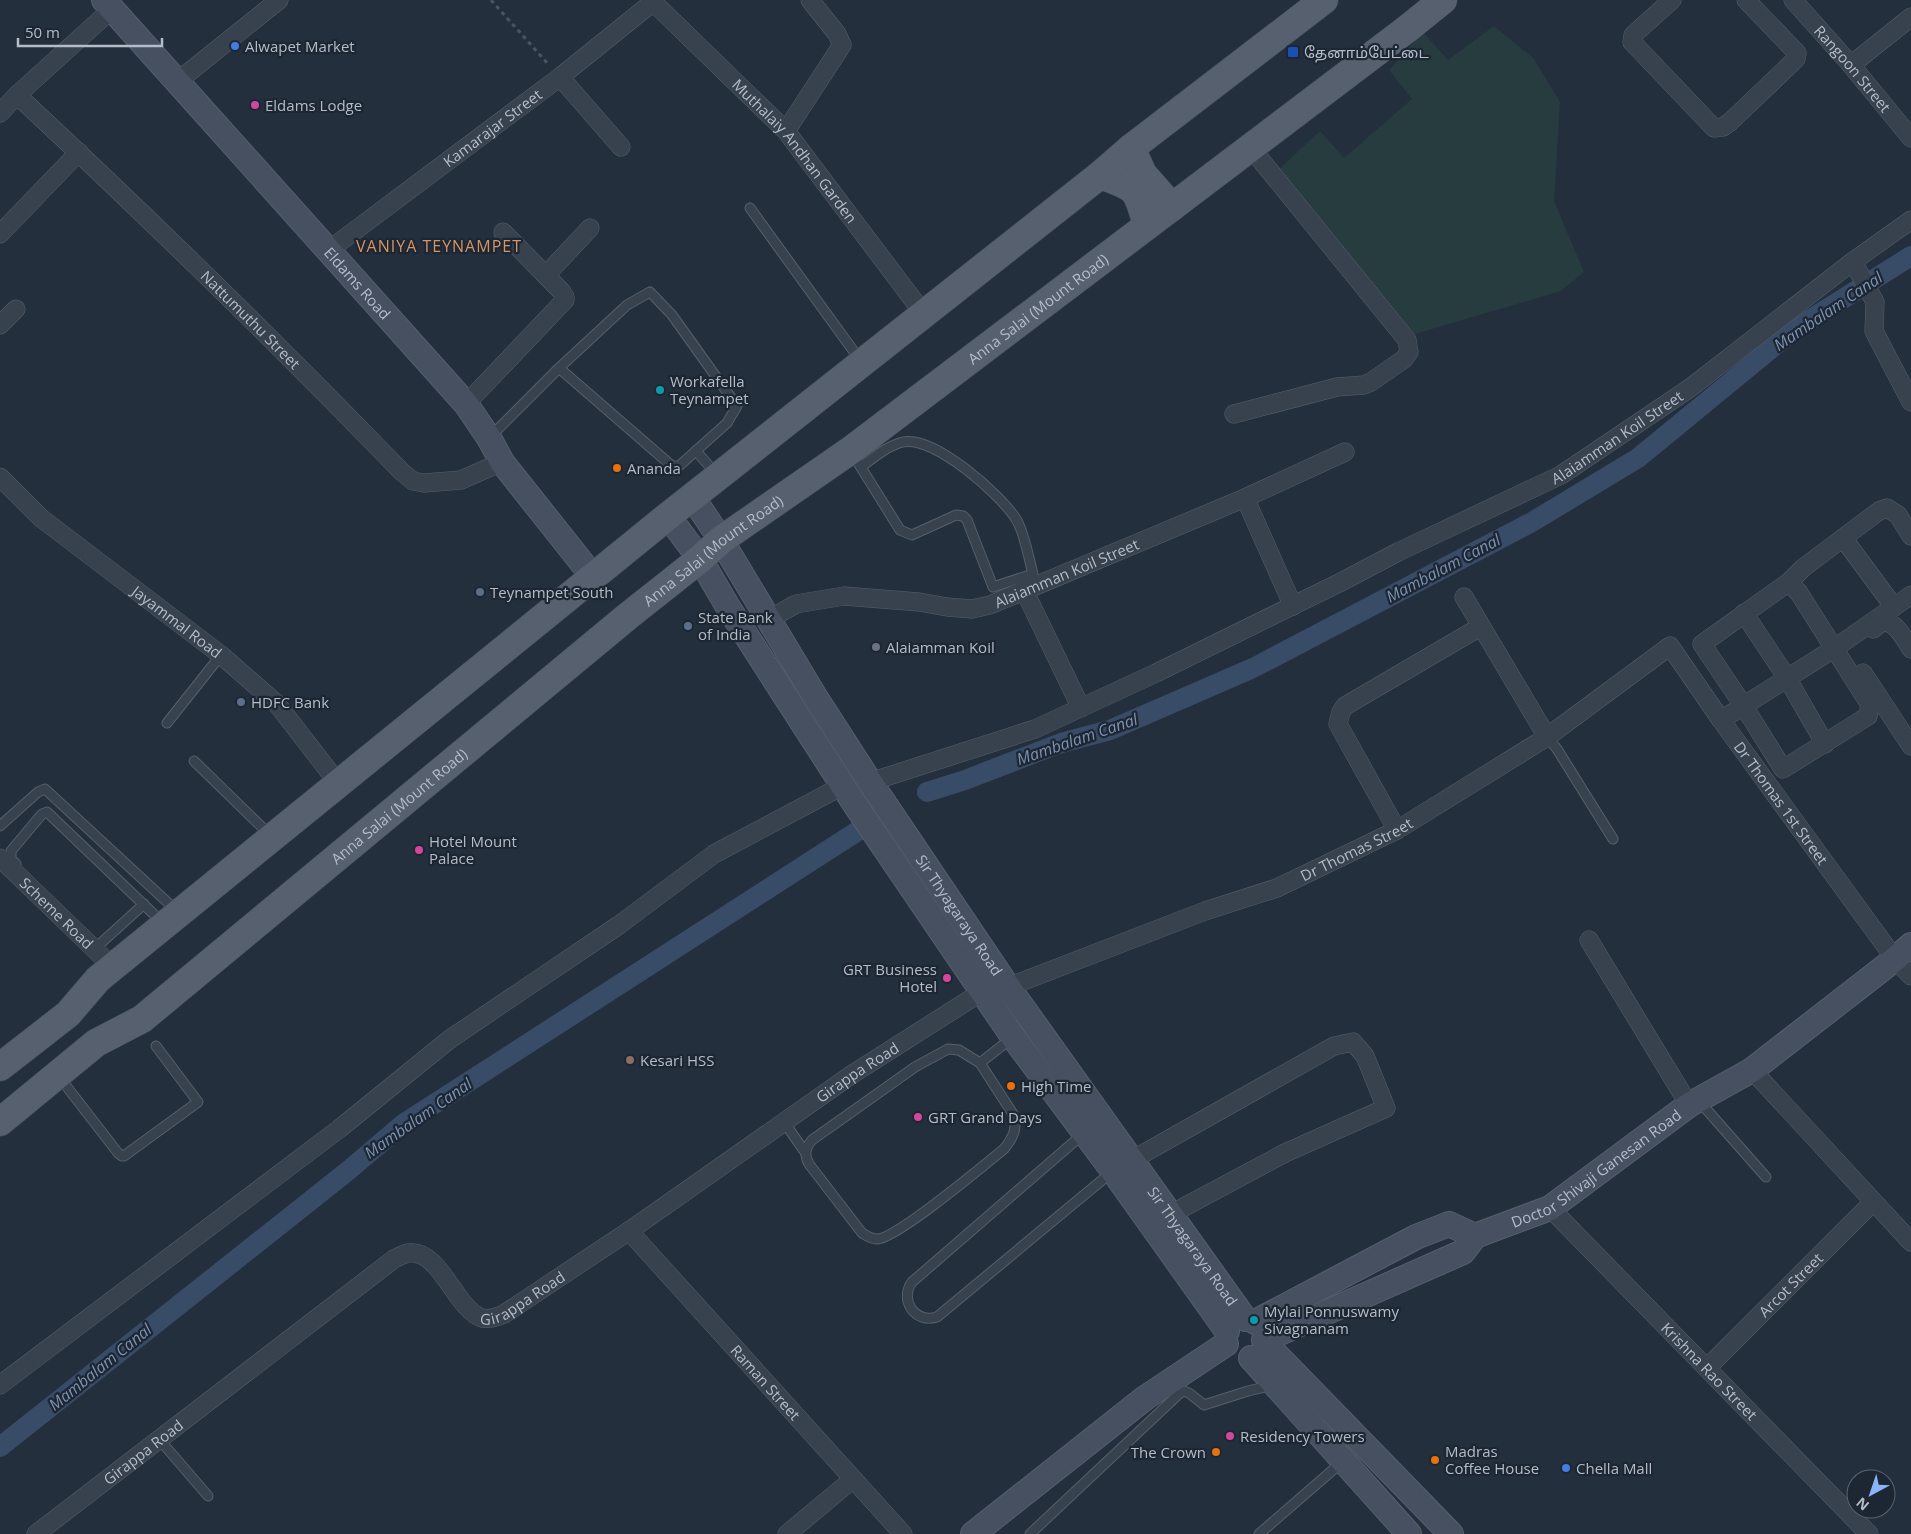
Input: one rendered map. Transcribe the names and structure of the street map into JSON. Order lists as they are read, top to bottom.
{
  "streets": {
    "main road": [
      "Eldams Road",
      "Anna Salai (Mount Road)",
      "Sir Thyagaraya Road",
      "Doctor Shivaji Ganesan Road"
    ],
    "street": [
      "Rangoon Street",
      "Kamarajar Street",
      "Muthalaiy Andhan Garden",
      "Nattumuthu Street",
      "Alaiamman Koil Street",
      "Jayammal Road",
      "Dr Thomas 1st Street",
      "Dr Thomas Street",
      "Scheme Road",
      "Girappa Road",
      "Arcot Street",
      "Krishna Rao Street",
      "Raman Street"
    ]
  },
  "crossings": [
    ["Kamarajar Street", "Muthalaiy Andhan Garden"],
    ["Kamarajar Street", "Eldams Road"],
    ["Eldams Road", "Nattumuthu Street"],
    ["Anna Salai (Mount Road)", "Sir Thyagaraya Road"],
    ["Alaiamman Koil Street", "Sir Thyagaraya Road"],
    ["Dr Thomas 1st Street", "Dr Thomas Street"],
    ["Dr Thomas 1st Street", "Doctor Shivaji Ganesan Road"],
    ["Dr Thomas Street", "Sir Thyagaraya Road"],
    ["Sir Thyagaraya Road", "Girappa Road"],
    ["Girappa Road", "Raman Street"],
    ["Doctor Shivaji Ganesan Road", "Krishna Rao Street"],
    ["Arcot Street", "Krishna Rao Street"]
  ],
  "districts": ["VANIYA TEYNAMPET"],
  "water": ["Mambalam Canal"],
  "places": {
    "other": [
      "Alwapet Market",
      "Eldams Lodge",
      "Workafella Teynampet",
      "Ananda",
      "Teynampet South",
      "State Bank of India",
      "Alaiamman Koil",
      "HDFC Bank",
      "Hotel Mount Palace",
      "GRT Business Hotel",
      "Kesari HSS",
      "High Time",
      "GRT Grand Days",
      "Mylai Ponnuswamy Sivagnanam",
      "Residency Towers",
      "The Crown",
      "Madras Coffee House",
      "Chella Mall"
    ],
    "transit": ["தேனாம்பேட்டை"]
  },
  "scale_bar": "50 m",
  "north": "bottom left"
}
